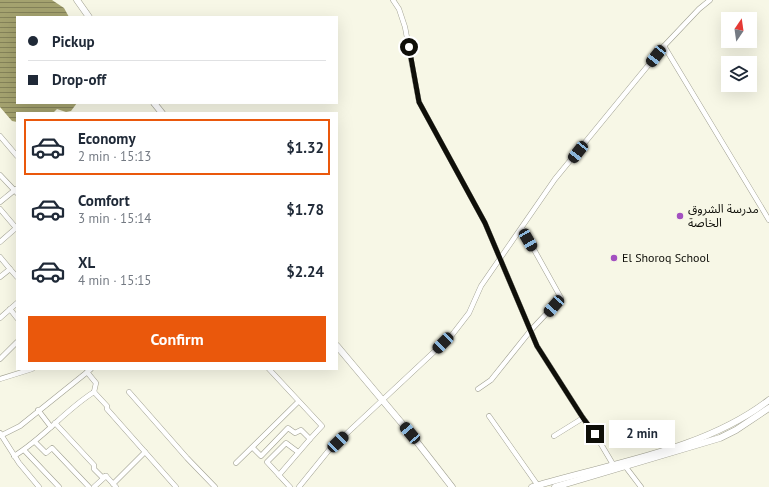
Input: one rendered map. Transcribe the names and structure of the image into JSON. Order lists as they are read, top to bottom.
{
  "places": ["مدرسة الشروق الخاصة", "El Shoroq School"],
  "north": "top",
  "page": {
    "banner": ["Pickup", "Drop-off"],
    "list": [
      {
        "name": "Economy",
        "note": "2 min · 15:13",
        "value": "$1.32"
      },
      {
        "name": "Comfort",
        "note": "3 min · 15:14",
        "value": "$1.78"
      },
      {
        "name": "XL",
        "note": "4 min · 15:15",
        "value": "$2.24"
      }
    ],
    "buttons": "Confirm",
    "bubble": "2 min"
  }
}
